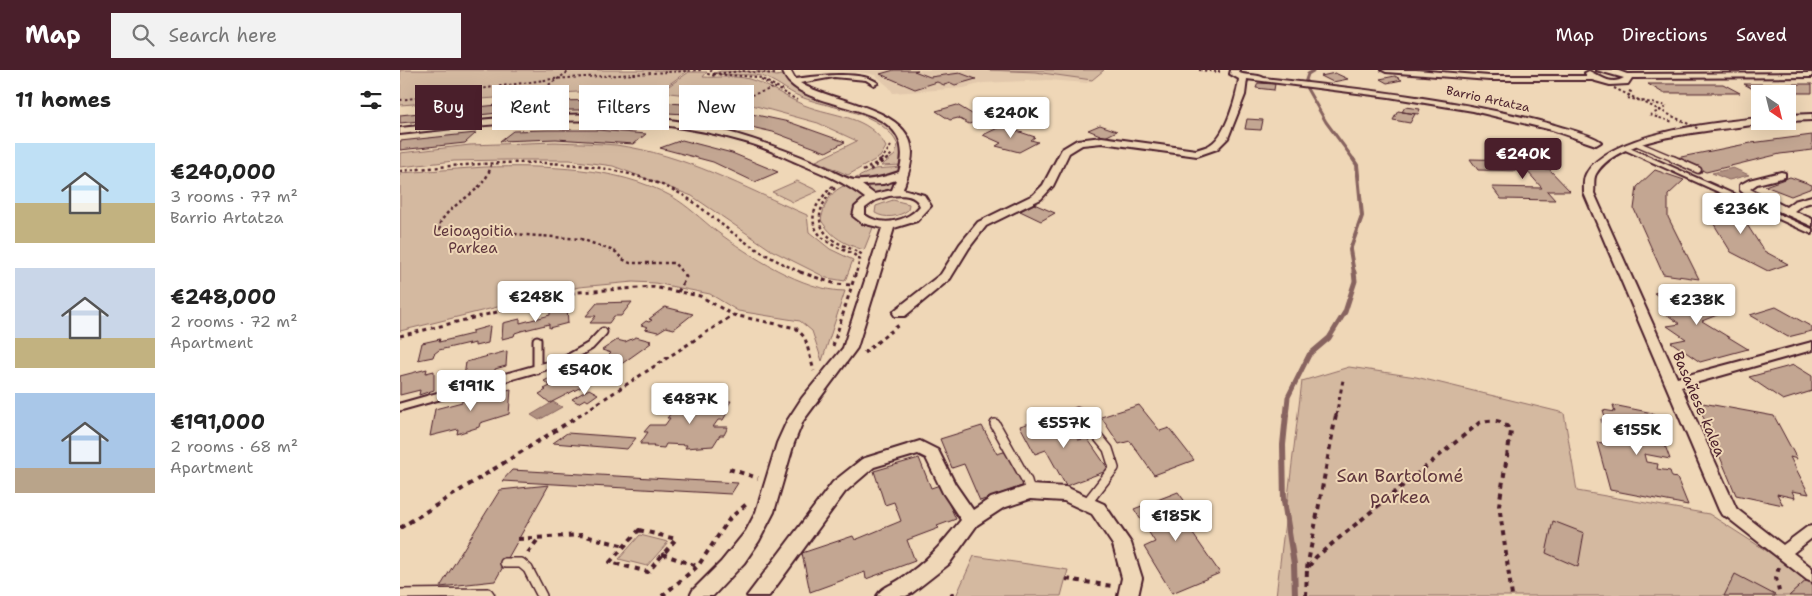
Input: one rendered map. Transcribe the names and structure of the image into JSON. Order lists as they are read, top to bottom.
{
  "streets": {
    "street": ["Barrio Artatza", "Basañese kalea"]
  },
  "parks": ["Leioagoitia Parkea", "San Bartolomé parkea"],
  "north": "bottom right",
  "page": {
    "header": "Map",
    "search": "Search here",
    "nav": ["Map", "Directions", "Saved"],
    "heading": "11 homes",
    "chip": [
      "Buy",
      "Rent",
      "Filters",
      "New"
    ],
    "price": [
      "€240K",
      "€240K",
      "€236K",
      "€248K",
      "€238K",
      "€540K",
      "€191K",
      "€487K",
      "€557K",
      "€155K",
      "€185K"
    ],
    "list": [
      {
        "name": "€240,000",
        "note": "3 rooms · 77 m² · Barrio Artatza"
      },
      {
        "name": "€248,000",
        "note": "2 rooms · 72 m² · Apartment"
      },
      {
        "name": "€191,000",
        "note": "2 rooms · 68 m² · Apartment"
      }
    ]
  }
}
